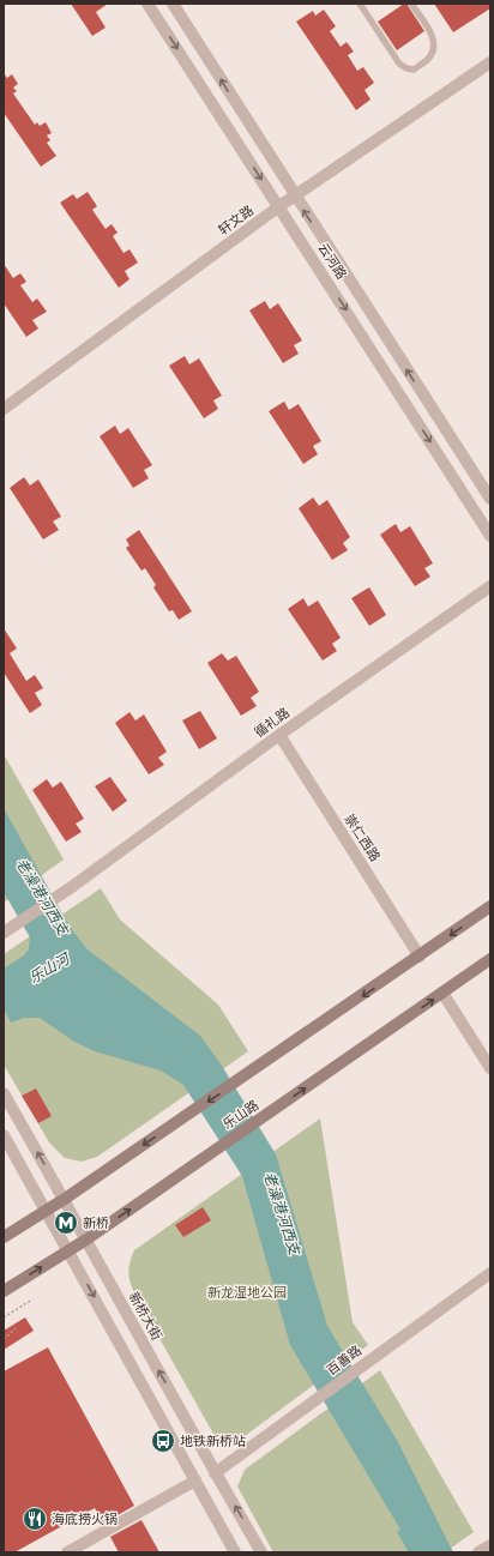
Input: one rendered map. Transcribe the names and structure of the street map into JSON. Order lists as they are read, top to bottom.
{
  "streets": {
    "main road": ["乐山路"],
    "street": [
      "轩文路",
      "云河路",
      "循礼路",
      "崇仁西路",
      "新桥大街",
      "百善路"
    ]
  },
  "crossings": [
    ["轩文路", "云河路"],
    ["循礼路", "崇仁西路"],
    ["乐山路", "新桥大街"],
    ["新桥大街", "百善路"]
  ],
  "water": ["老澡港河西支", "乐山河"],
  "parks": ["新龙湿地公园"],
  "places": {
    "metro station": ["新桥"],
    "bus stop": ["地铁新桥站"],
    "restaurant": ["海底捞火锅"]
  }
}
